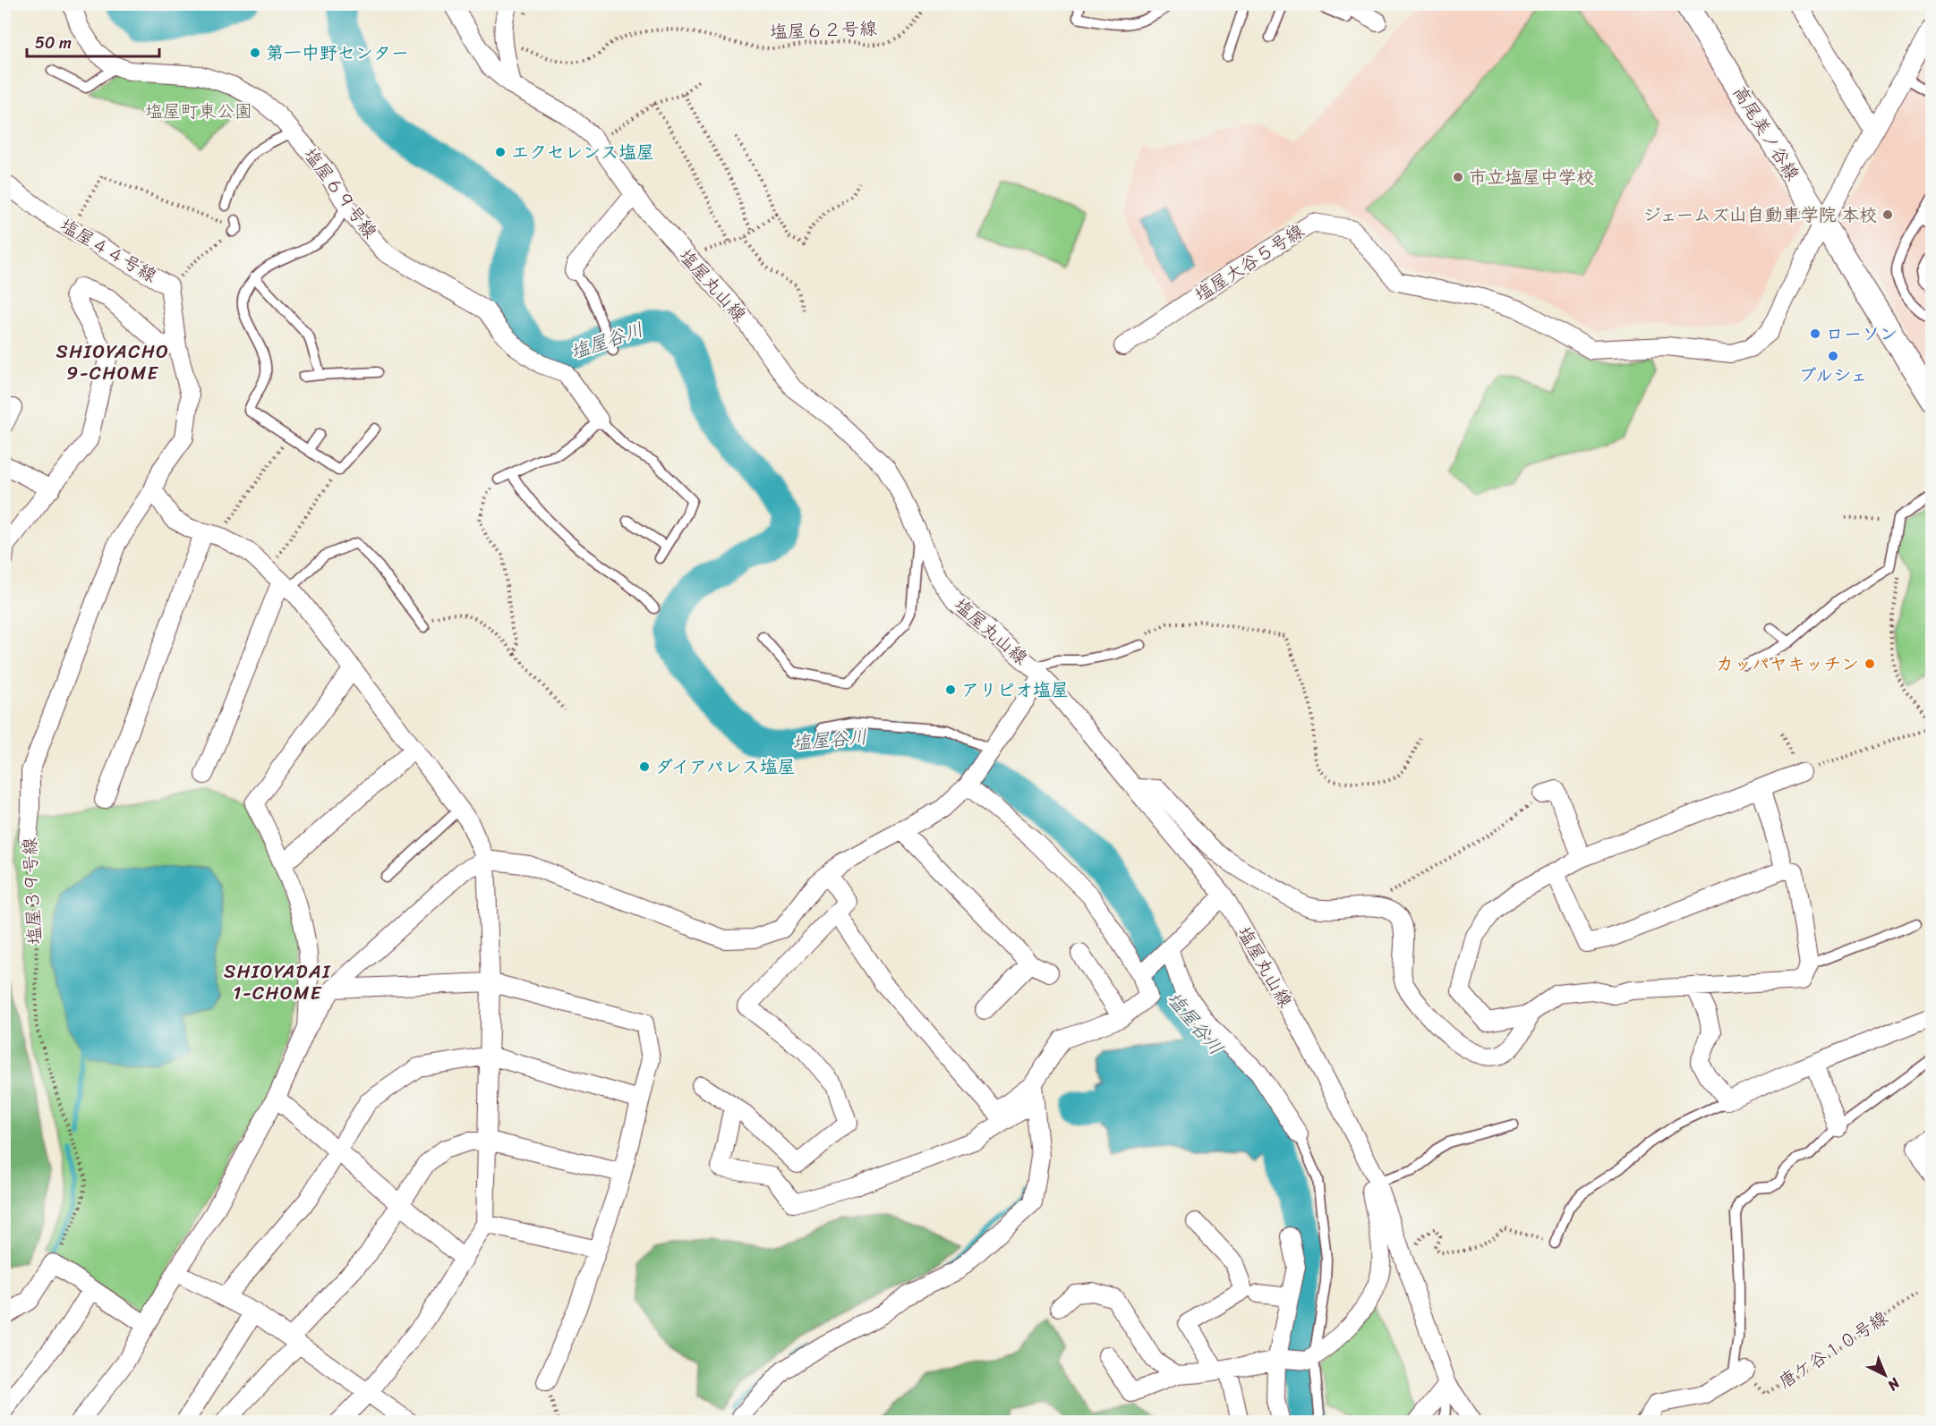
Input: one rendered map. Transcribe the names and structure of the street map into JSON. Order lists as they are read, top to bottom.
{
  "streets": {
    "street": [
      "高尾美ノ谷線",
      "塩屋６９号線",
      "塩屋４４号線",
      "塩屋大谷５号線",
      "塩屋丸山線",
      "塩屋３９号線"
    ],
    "path": ["塩屋６２号線", "唐ケ谷１０号線"]
  },
  "crossings": [
    ["高尾美ノ谷線", "塩屋大谷５号線"],
    ["塩屋４４号線", "塩屋３９号線"]
  ],
  "districts": ["SHIOYACHO 9-CHOME", "SHIOYADAI 1-CHOME"],
  "water": ["塩屋谷川"],
  "parks": ["塩屋町東公園"],
  "places": [
    "第一中野センター",
    "エクセレンス塩屋",
    "市立塩屋中学校",
    "ジェームズ山自動車学院 本校",
    "ローソン",
    "ブルシェ",
    "カッパヤキッチン",
    "アリピオ塩屋",
    "ダイアパレス塩屋"
  ],
  "scale_bar": "50 m",
  "north": "bottom right"
}
